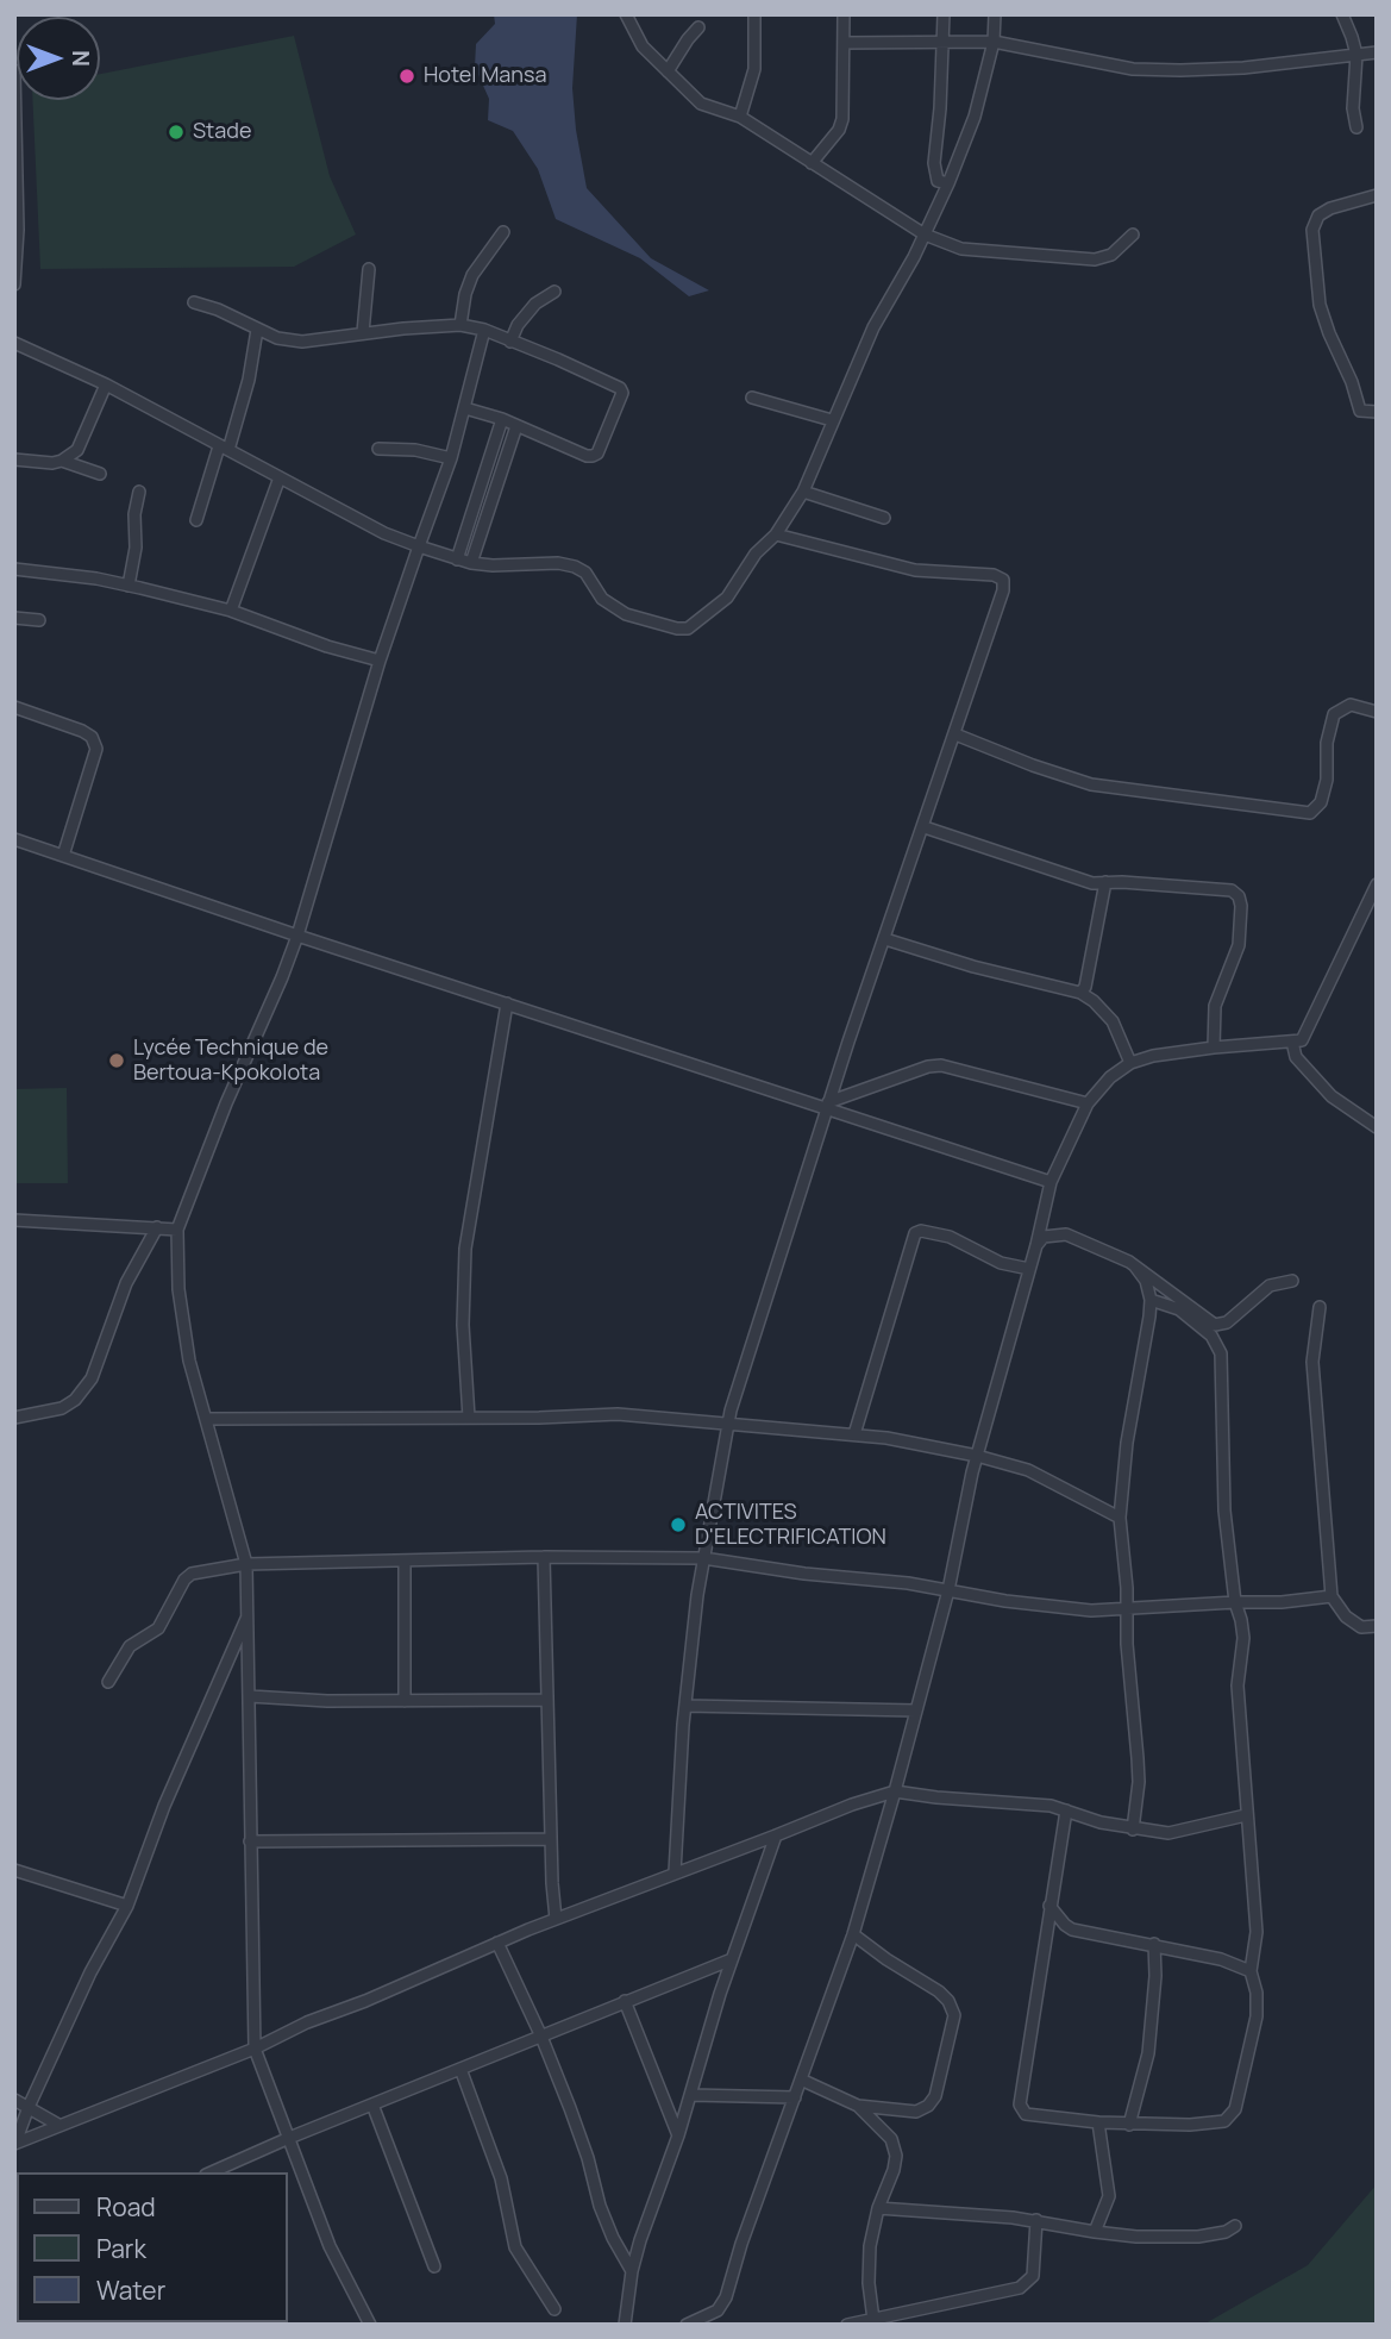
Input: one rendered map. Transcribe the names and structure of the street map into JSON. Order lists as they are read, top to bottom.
{
  "places": [
    "Hotel Mansa",
    "Stade",
    "Lycée Technique de Bertoua-Kpokolota",
    "ACTIVITES D'ELECTRIFICATION"
  ],
  "legend": ["Road", "Park", "Water"],
  "north": "right"
}
